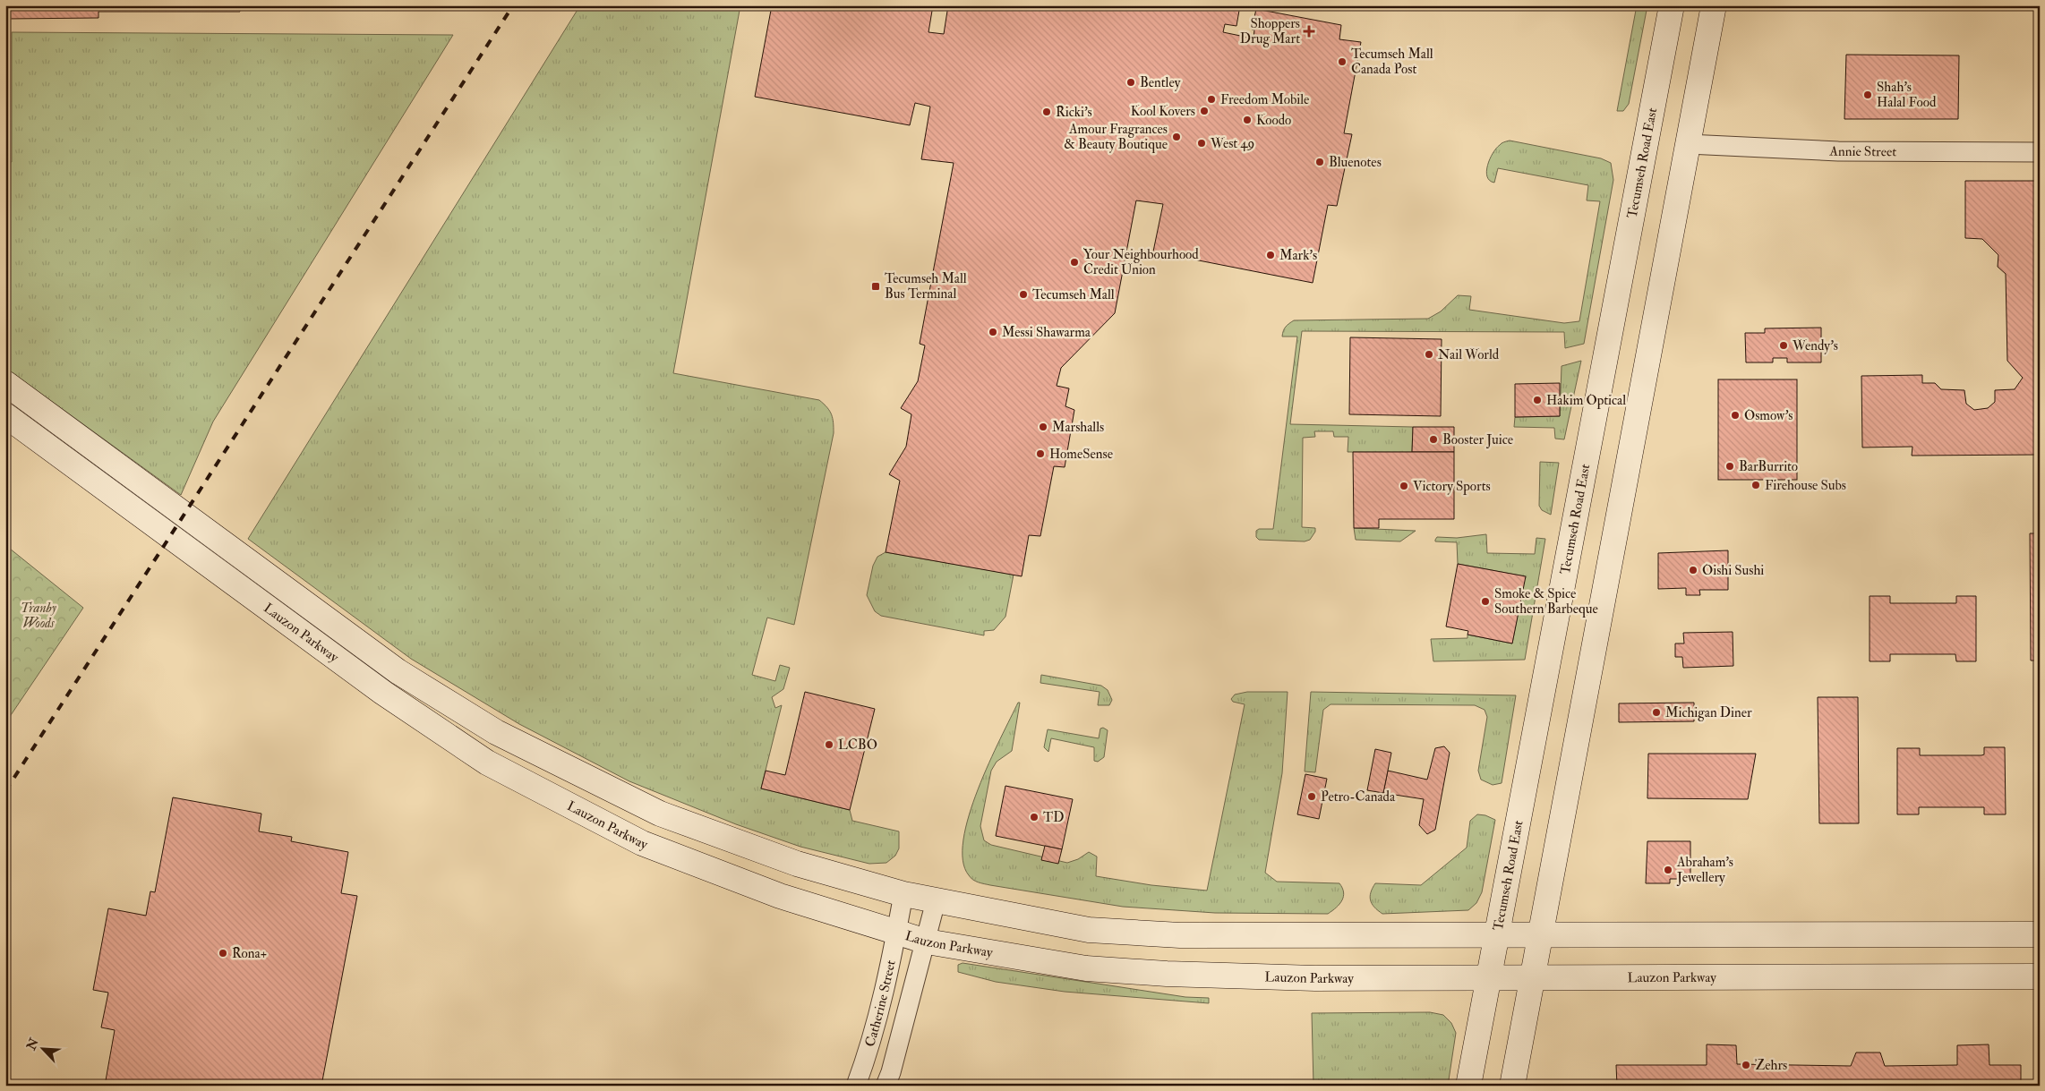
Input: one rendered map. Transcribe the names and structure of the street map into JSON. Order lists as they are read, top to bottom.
{
  "streets": {
    "main road": ["Tecumseh Road East", "Lauzon Parkway"],
    "street": ["Annie Street", "Catherine Street"]
  },
  "crossings": [
    ["Tecumseh Road East", "Lauzon Parkway"],
    ["Lauzon Parkway", "Catherine Street"]
  ],
  "parks": ["Tranby Woods"],
  "places": {
    "health": ["Shoppers Drug Mart"],
    "other": [
      "Tecumseh Mall Canada Post",
      "Bentley",
      "Shah's Halal Food",
      "Freedom Mobile",
      "Kool Kovers",
      "Ricki's",
      "Koodo",
      "Amour Fragrances & Beauty Boutique",
      "West 49",
      "Bluenotes",
      "Mark's",
      "Your Neighbourhood Credit Union",
      "Tecumseh Mall",
      "Messi Shawarma",
      "Wendy's",
      "Nail World",
      "Hakim Optical",
      "Osmow's",
      "Marshalls",
      "Booster Juice",
      "HomeSense",
      "BarBurrito",
      "Firehouse Subs",
      "Victory Sports",
      "Oishi Sushi",
      "Smoke & Spice Southern Barbeque",
      "Michigan Diner",
      "LCBO",
      "Petro-Canada",
      "TD",
      "Abraham's Jewellery",
      "Rona+",
      "Zehrs"
    ],
    "transit": ["Tecumseh Mall Bus Terminal"]
  },
  "north": "top left"
}
